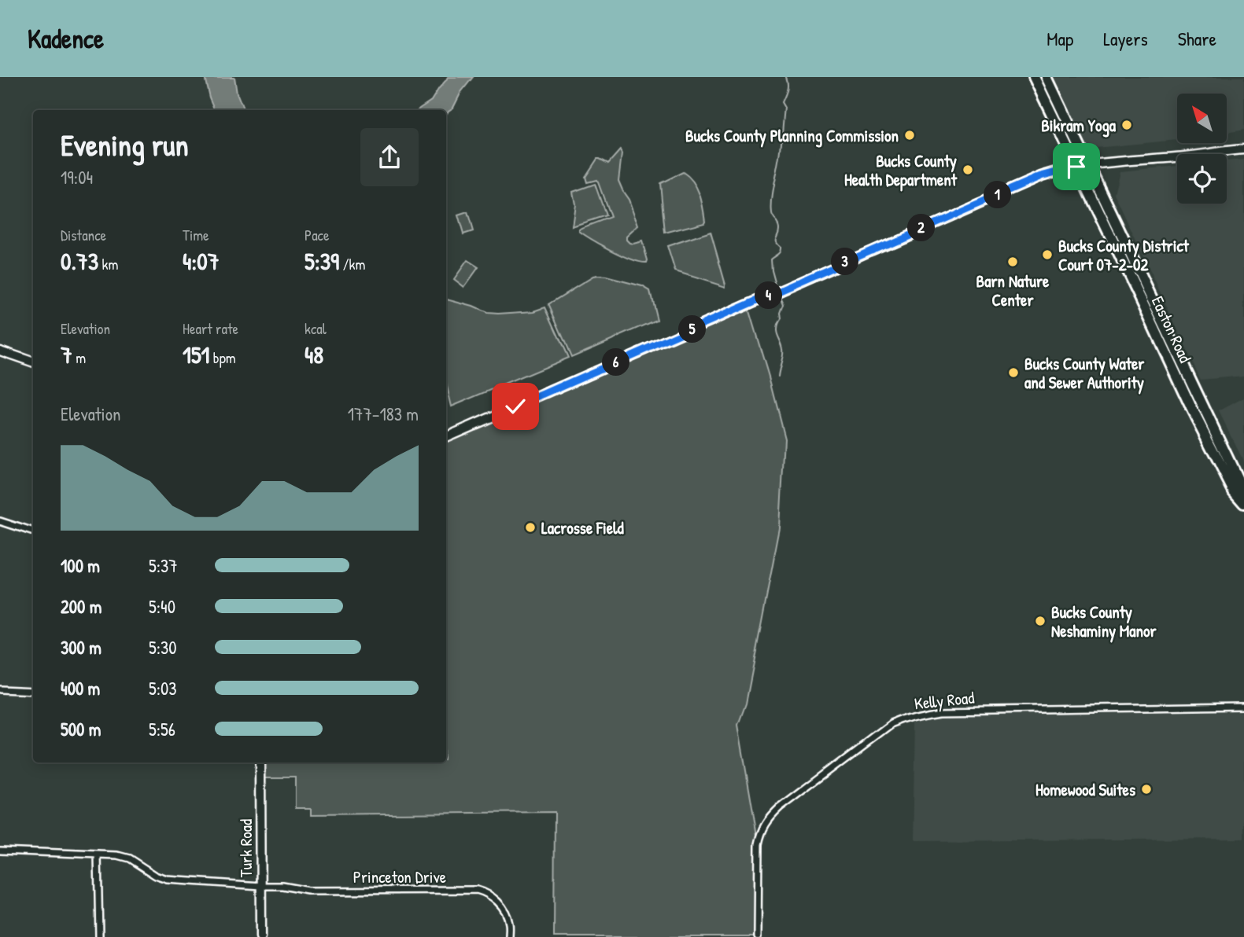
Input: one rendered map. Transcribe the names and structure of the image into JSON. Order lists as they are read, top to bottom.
{
  "streets": {
    "highway": ["Easton Road"],
    "street": ["Kelly Road", "Turk Road", "Princeton Drive"]
  },
  "crossings": [
    ["Turk Road", "Princeton Drive"]
  ],
  "places": [
    "Bikram Yoga",
    "Bucks County Planning Commission",
    "Bucks County Health Department",
    "Bucks County District Court 07-2-02",
    "Barn Nature Center",
    "Bucks County Water and Sewer Authority",
    "Lacrosse Field",
    "Bucks County Neshaminy Manor",
    "Homewood Suites"
  ],
  "north": "top left",
  "page": {
    "header": "Kadence",
    "nav": ["Map", "Layers", "Share"],
    "heading": ["Evening run", "19:04"],
    "pins": [
      "1",
      "2",
      "3",
      "4",
      "5",
      "6"
    ],
    "stats": [
      ["Distance", "0.73 km"],
      ["Time", "4:07"],
      ["Pace", "5:39 /km"],
      ["Elevation", "7 m"],
      ["Heart rate", "151 bpm"],
      ["kcal", "48"]
    ],
    "chart": ["Elevation", "177–183 m"],
    "list": [
      {
        "name": "100 m",
        "note": "5:37"
      },
      {
        "name": "200 m",
        "note": "5:40"
      },
      {
        "name": "300 m",
        "note": "5:30"
      },
      {
        "name": "400 m",
        "note": "5:03"
      },
      {
        "name": "500 m",
        "note": "5:56"
      }
    ]
  }
}
